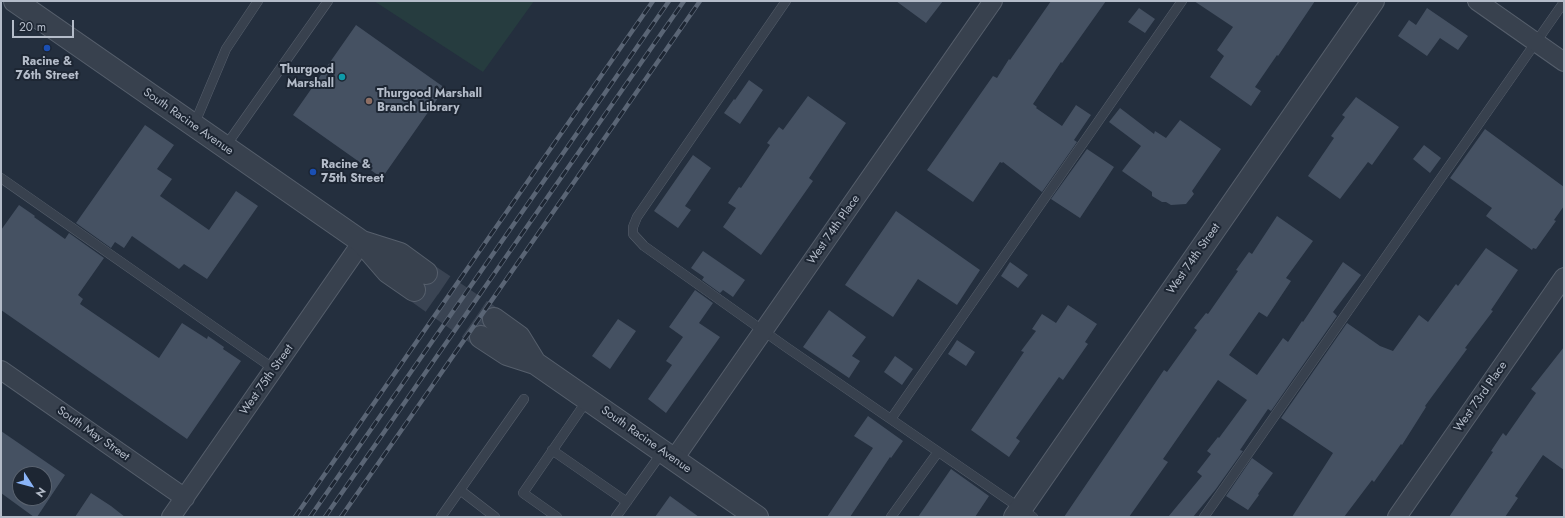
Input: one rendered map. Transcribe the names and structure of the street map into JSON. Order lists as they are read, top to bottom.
{
  "streets": {
    "street": [
      "South Racine Avenue",
      "West 74th Place",
      "West 74th Street",
      "West 75th Street",
      "West 73rd Place",
      "South May Street"
    ]
  },
  "crossings": [
    ["South Racine Avenue", "West 74th Place"],
    ["South Racine Avenue", "West 75th Street"],
    ["West 75th Street", "South May Street"]
  ],
  "places": [
    "Racine & 76th Street",
    "Thurgood Marshall",
    "Thurgood Marshall Branch Library",
    "Racine & 75th Street"
  ],
  "scale_bar": "20 m",
  "north": "bottom right"
}
